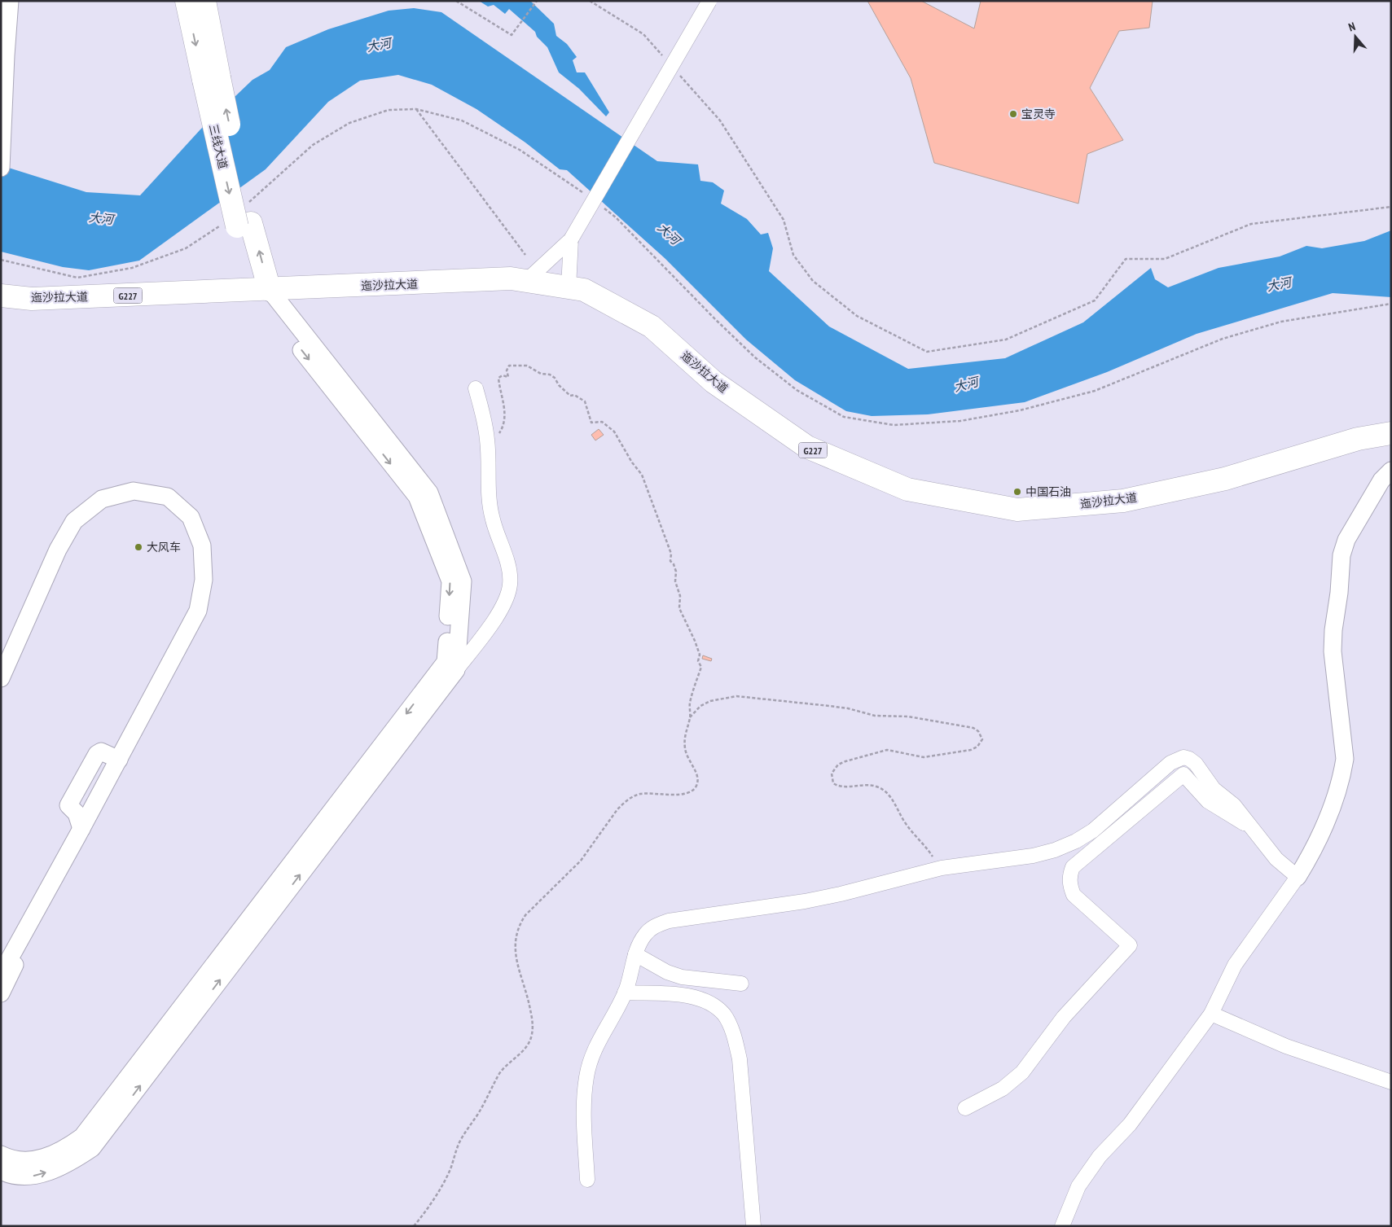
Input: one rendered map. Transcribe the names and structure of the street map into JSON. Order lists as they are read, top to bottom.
{
  "streets": {
    "main road": ["三线大道", "迤沙拉大道", "G227"]
  },
  "crossings": [
    ["三线大道", "迤沙拉大道"]
  ],
  "water": ["大河"],
  "places": ["宝灵寺", "中国石油", "大风车"],
  "north": "top"
}
